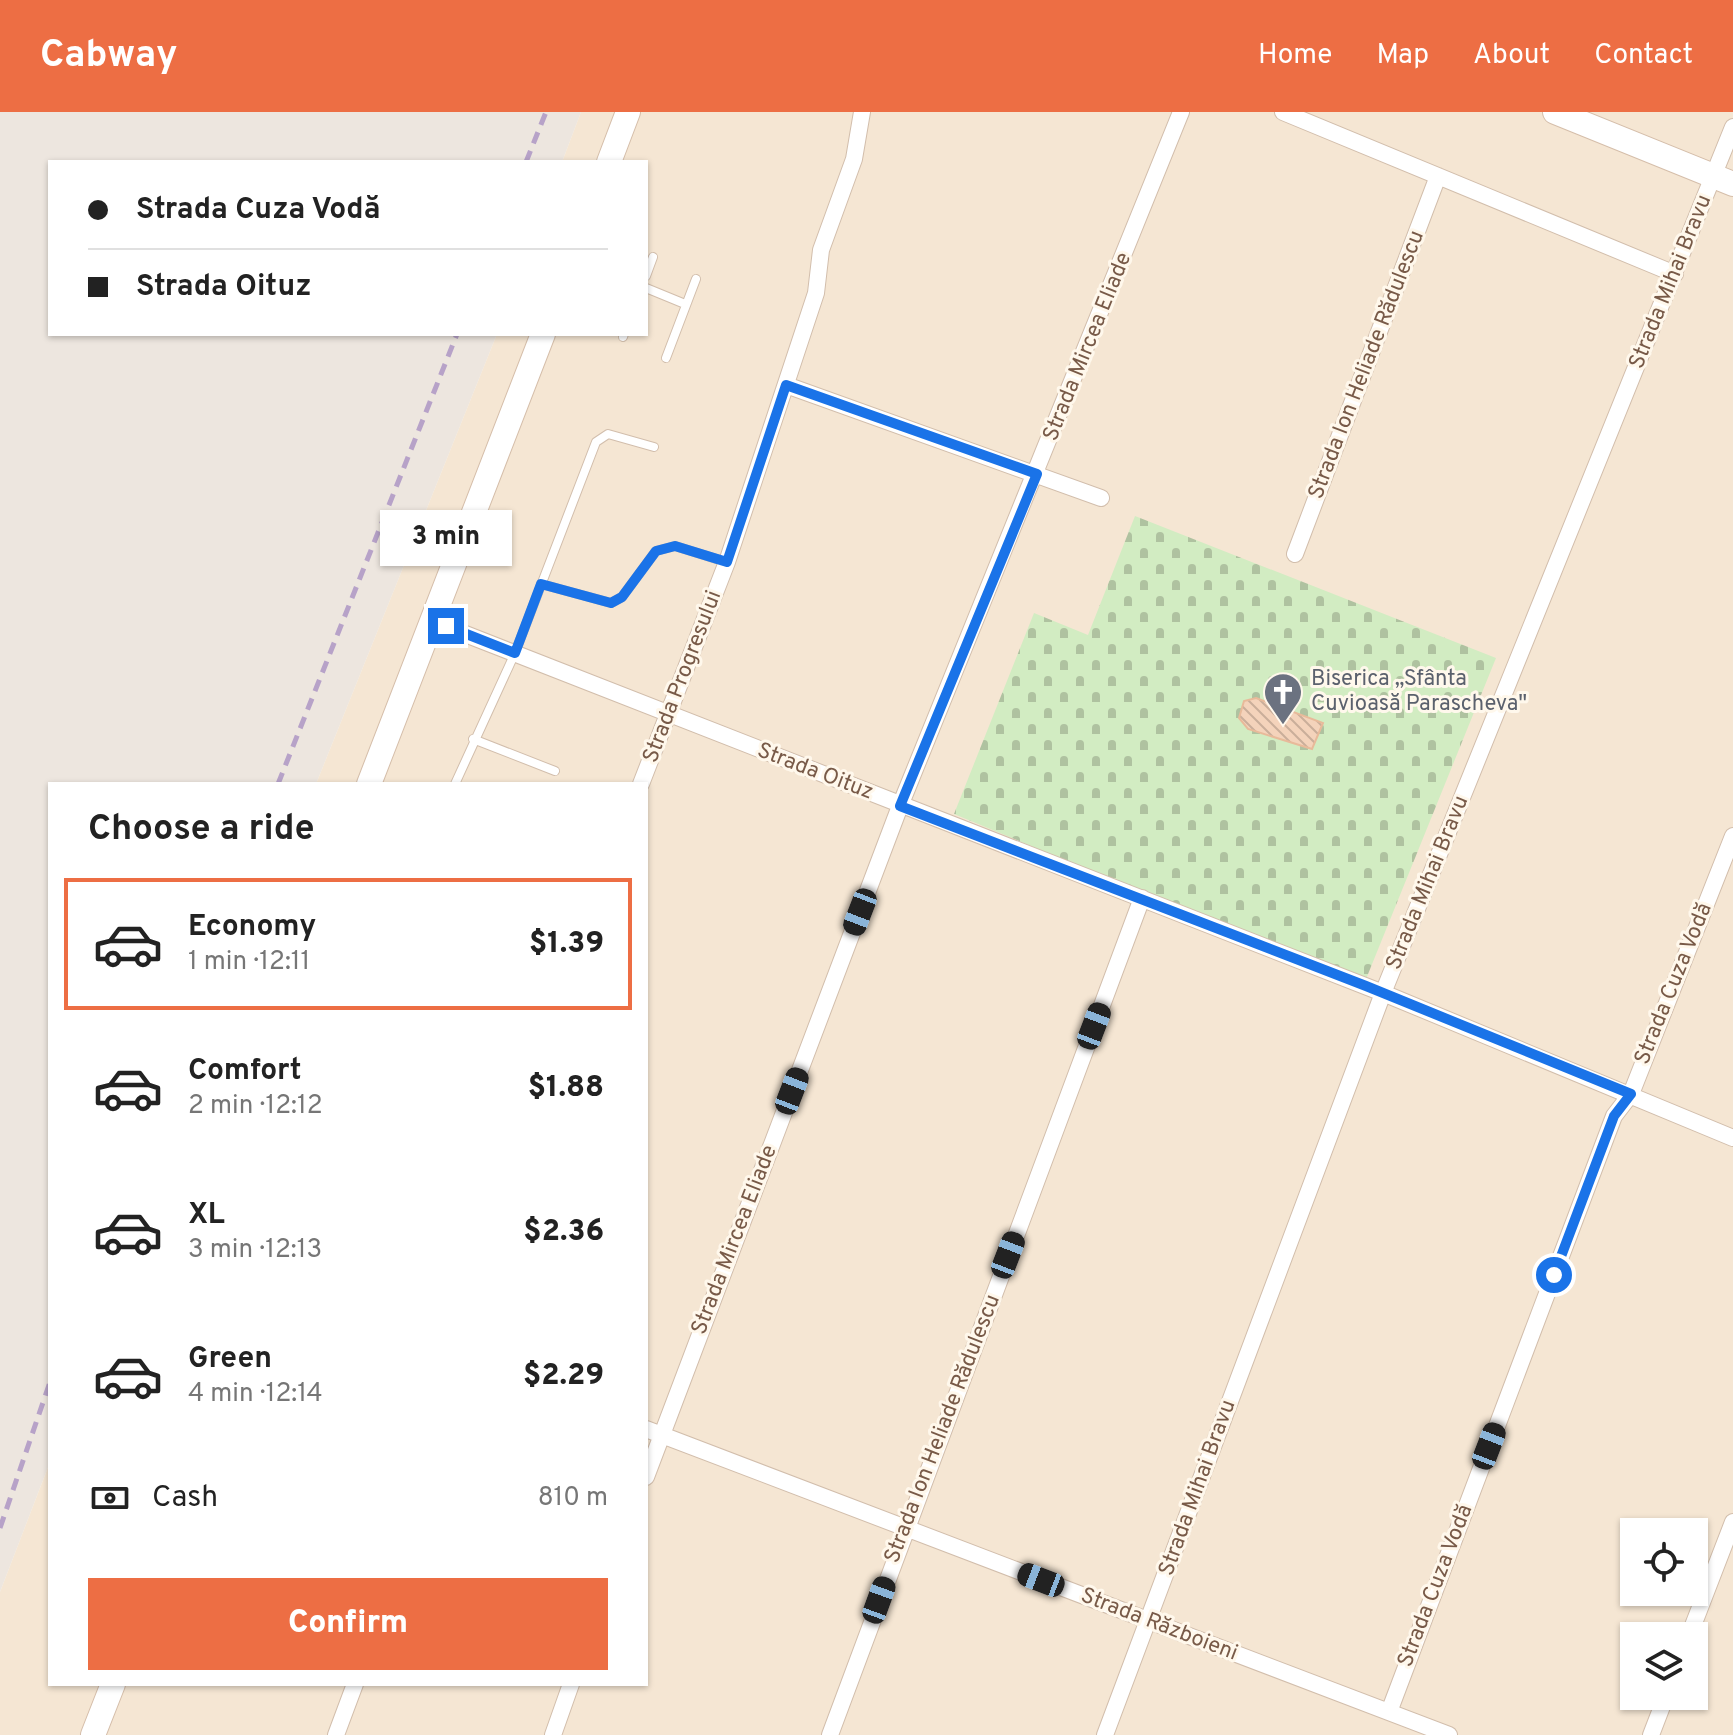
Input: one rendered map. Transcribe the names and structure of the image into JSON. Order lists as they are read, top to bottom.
{
  "streets": {
    "street": [
      "Strada Mihai Bravu",
      "Strada Mircea Eliade",
      "Strada Ion Heliade Rădulescu",
      "Strada Progresului",
      "Strada Oituz",
      "Strada Cuza Vodă",
      "Strada Războieni"
    ]
  },
  "crossings": [
    ["Strada Mihai Bravu", "Strada Oituz"],
    ["Strada Mihai Bravu", "Strada Războieni"],
    ["Strada Mircea Eliade", "Strada Oituz"],
    ["Strada Mircea Eliade", "Strada Războieni"],
    ["Strada Ion Heliade Rădulescu", "Strada Oituz"],
    ["Strada Ion Heliade Rădulescu", "Strada Războieni"],
    ["Strada Progresului", "Strada Oituz"],
    ["Strada Oituz", "Strada Cuza Vodă"],
    ["Strada Cuza Vodă", "Strada Războieni"]
  ],
  "places": {
    "church": ["Biserica „Sfânta Cuvioasă Parascheva\""]
  },
  "page": {
    "header": "Cabway",
    "nav": [
      "Home",
      "Map",
      "About",
      "Contact"
    ],
    "banner": ["Strada Cuza Vodă", "Strada Oituz"],
    "bubble": "3 min",
    "heading": "Choose a ride",
    "list": [
      {
        "name": "Economy",
        "note": "1 min · 12:11",
        "value": "$1.39"
      },
      {
        "name": "Comfort",
        "note": "2 min · 12:12",
        "value": "$1.88"
      },
      {
        "name": "XL",
        "note": "3 min · 12:13",
        "value": "$2.36"
      },
      {
        "name": "Green",
        "note": "4 min · 12:14",
        "value": "$2.29"
      }
    ],
    "pay": ["Cash", "810 m"],
    "buttons": "Confirm"
  }
}
